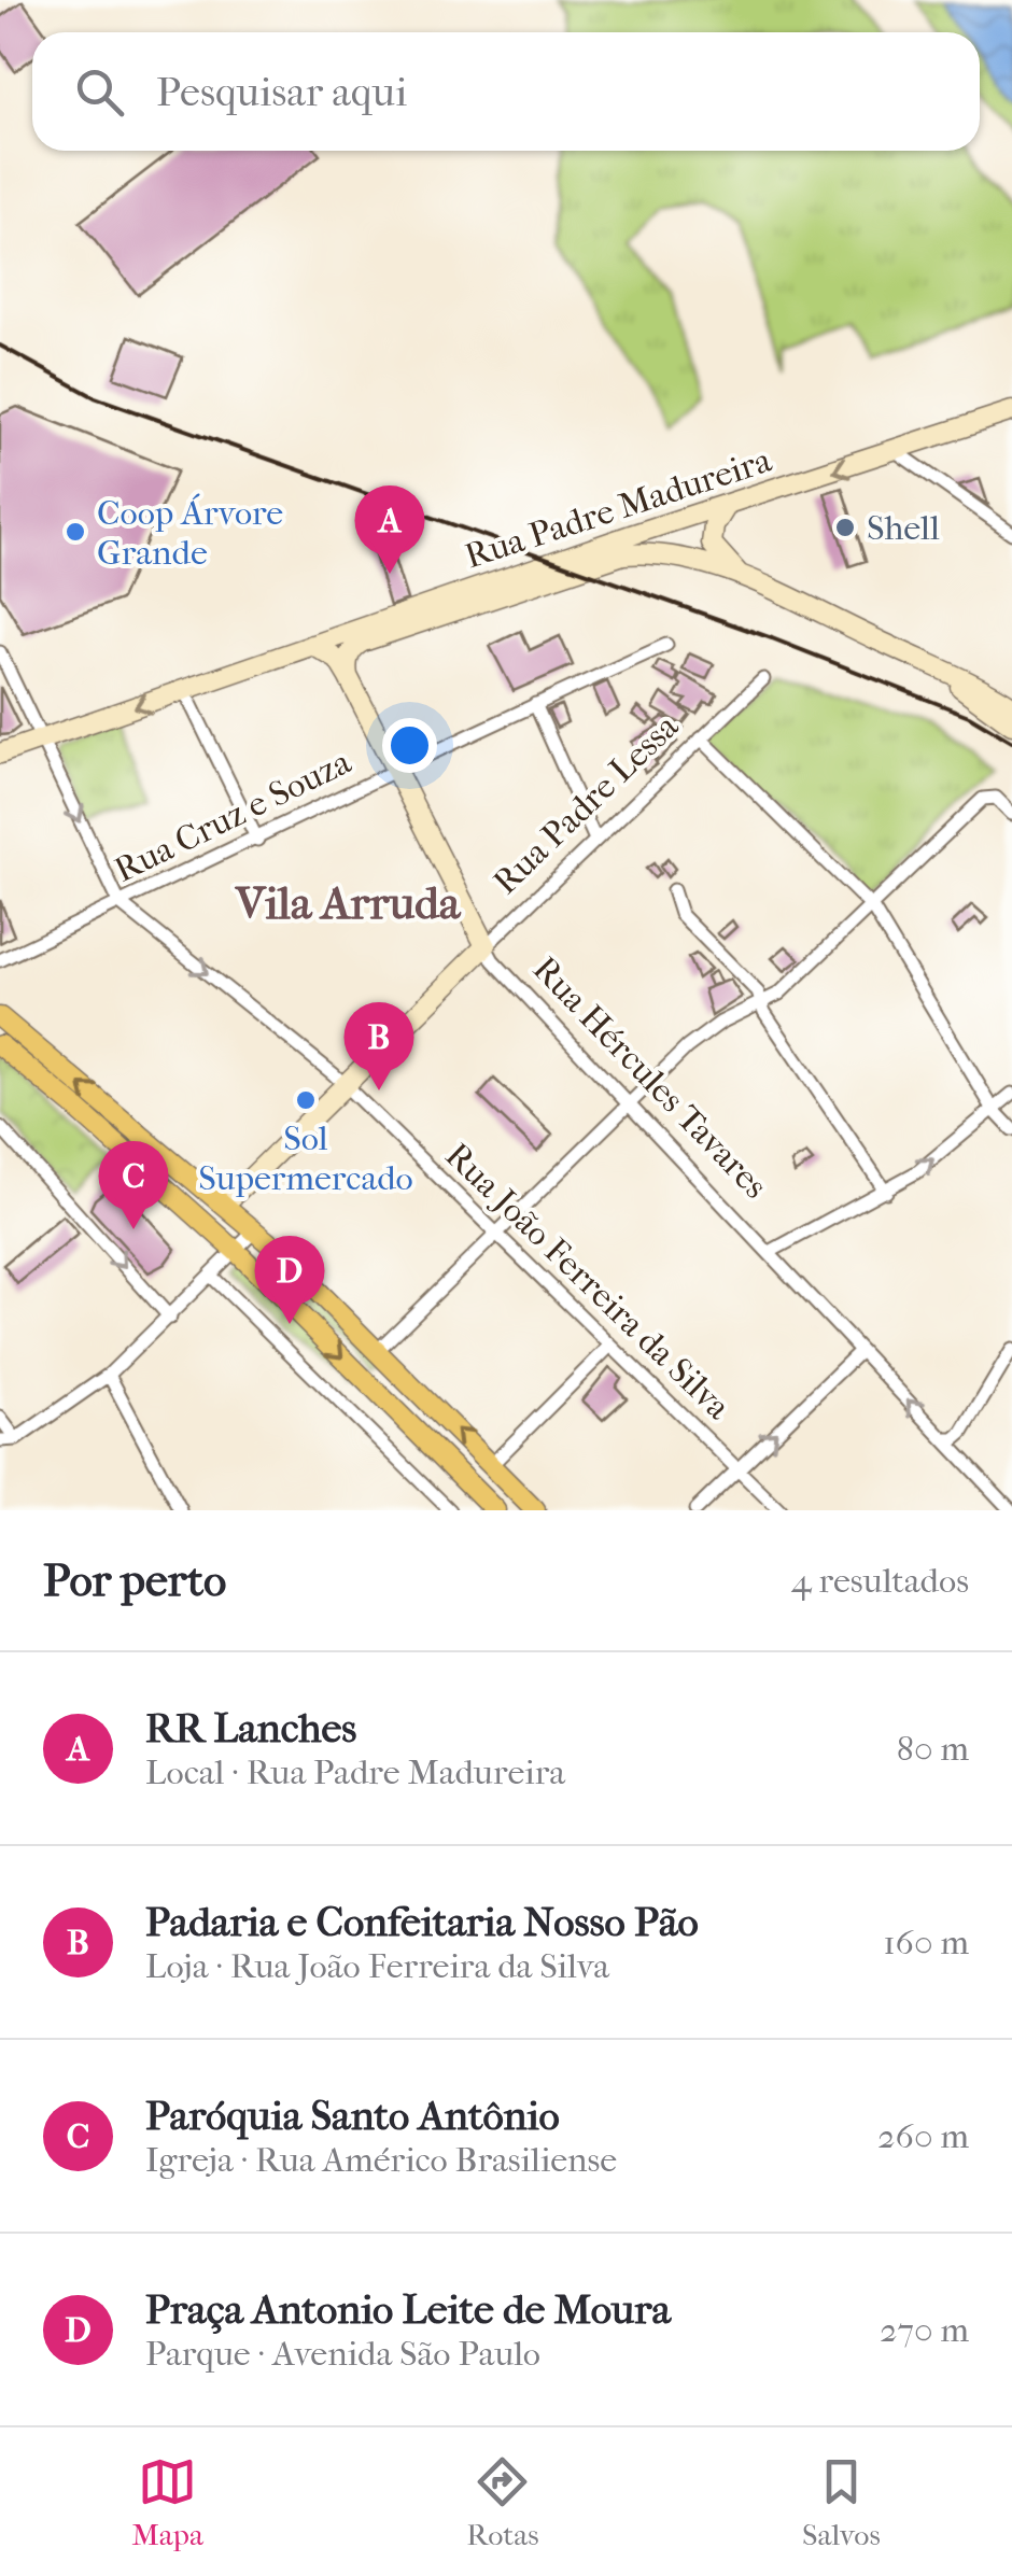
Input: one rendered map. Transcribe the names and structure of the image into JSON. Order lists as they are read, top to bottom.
{
  "streets": {
    "main road": ["Rua Padre Madureira", "Rua Padre Lessa", "Rua Hércules Tavares"],
    "street": ["Rua Cruz e Souza", "Rua João Ferreira da Silva"]
  },
  "crossings": [
    ["Rua Padre Madureira", "Rua Hércules Tavares"],
    ["Rua Padre Madureira", "Rua João Ferreira da Silva"],
    ["Rua Padre Lessa", "Rua Hércules Tavares"],
    ["Rua Padre Lessa", "Rua João Ferreira da Silva"],
    ["Rua Cruz e Souza", "Rua Hércules Tavares"],
    ["Rua Cruz e Souza", "Rua João Ferreira da Silva"]
  ],
  "one_way": ["Rua João Ferreira da Silva"],
  "districts": ["Vila Arruda"],
  "places": ["Shell", "Coop Árvore Grande", "Sol Supermercado"],
  "page": {
    "search": "Pesquisar aqui",
    "pins": [
      "A",
      "B",
      "C",
      "D"
    ],
    "heading": ["Por perto", "4 resultados"],
    "list": [
      {
        "mark": "A",
        "name": "RR Lanches",
        "note": "Local · Rua Padre Madureira",
        "value": "80 m"
      },
      {
        "mark": "B",
        "name": "Padaria e Confeitaria Nosso Pão",
        "note": "Loja · Rua João Ferreira da Silva",
        "value": "160 m"
      },
      {
        "mark": "C",
        "name": "Paróquia Santo Antônio",
        "note": "Igreja · Rua Américo Brasiliense",
        "value": "260 m"
      },
      {
        "mark": "D",
        "name": "Praça Antonio Leite de Moura",
        "note": "Parque · Avenida São Paulo",
        "value": "270 m"
      }
    ],
    "nav": ["Mapa", "Rotas", "Salvos"]
  }
}
